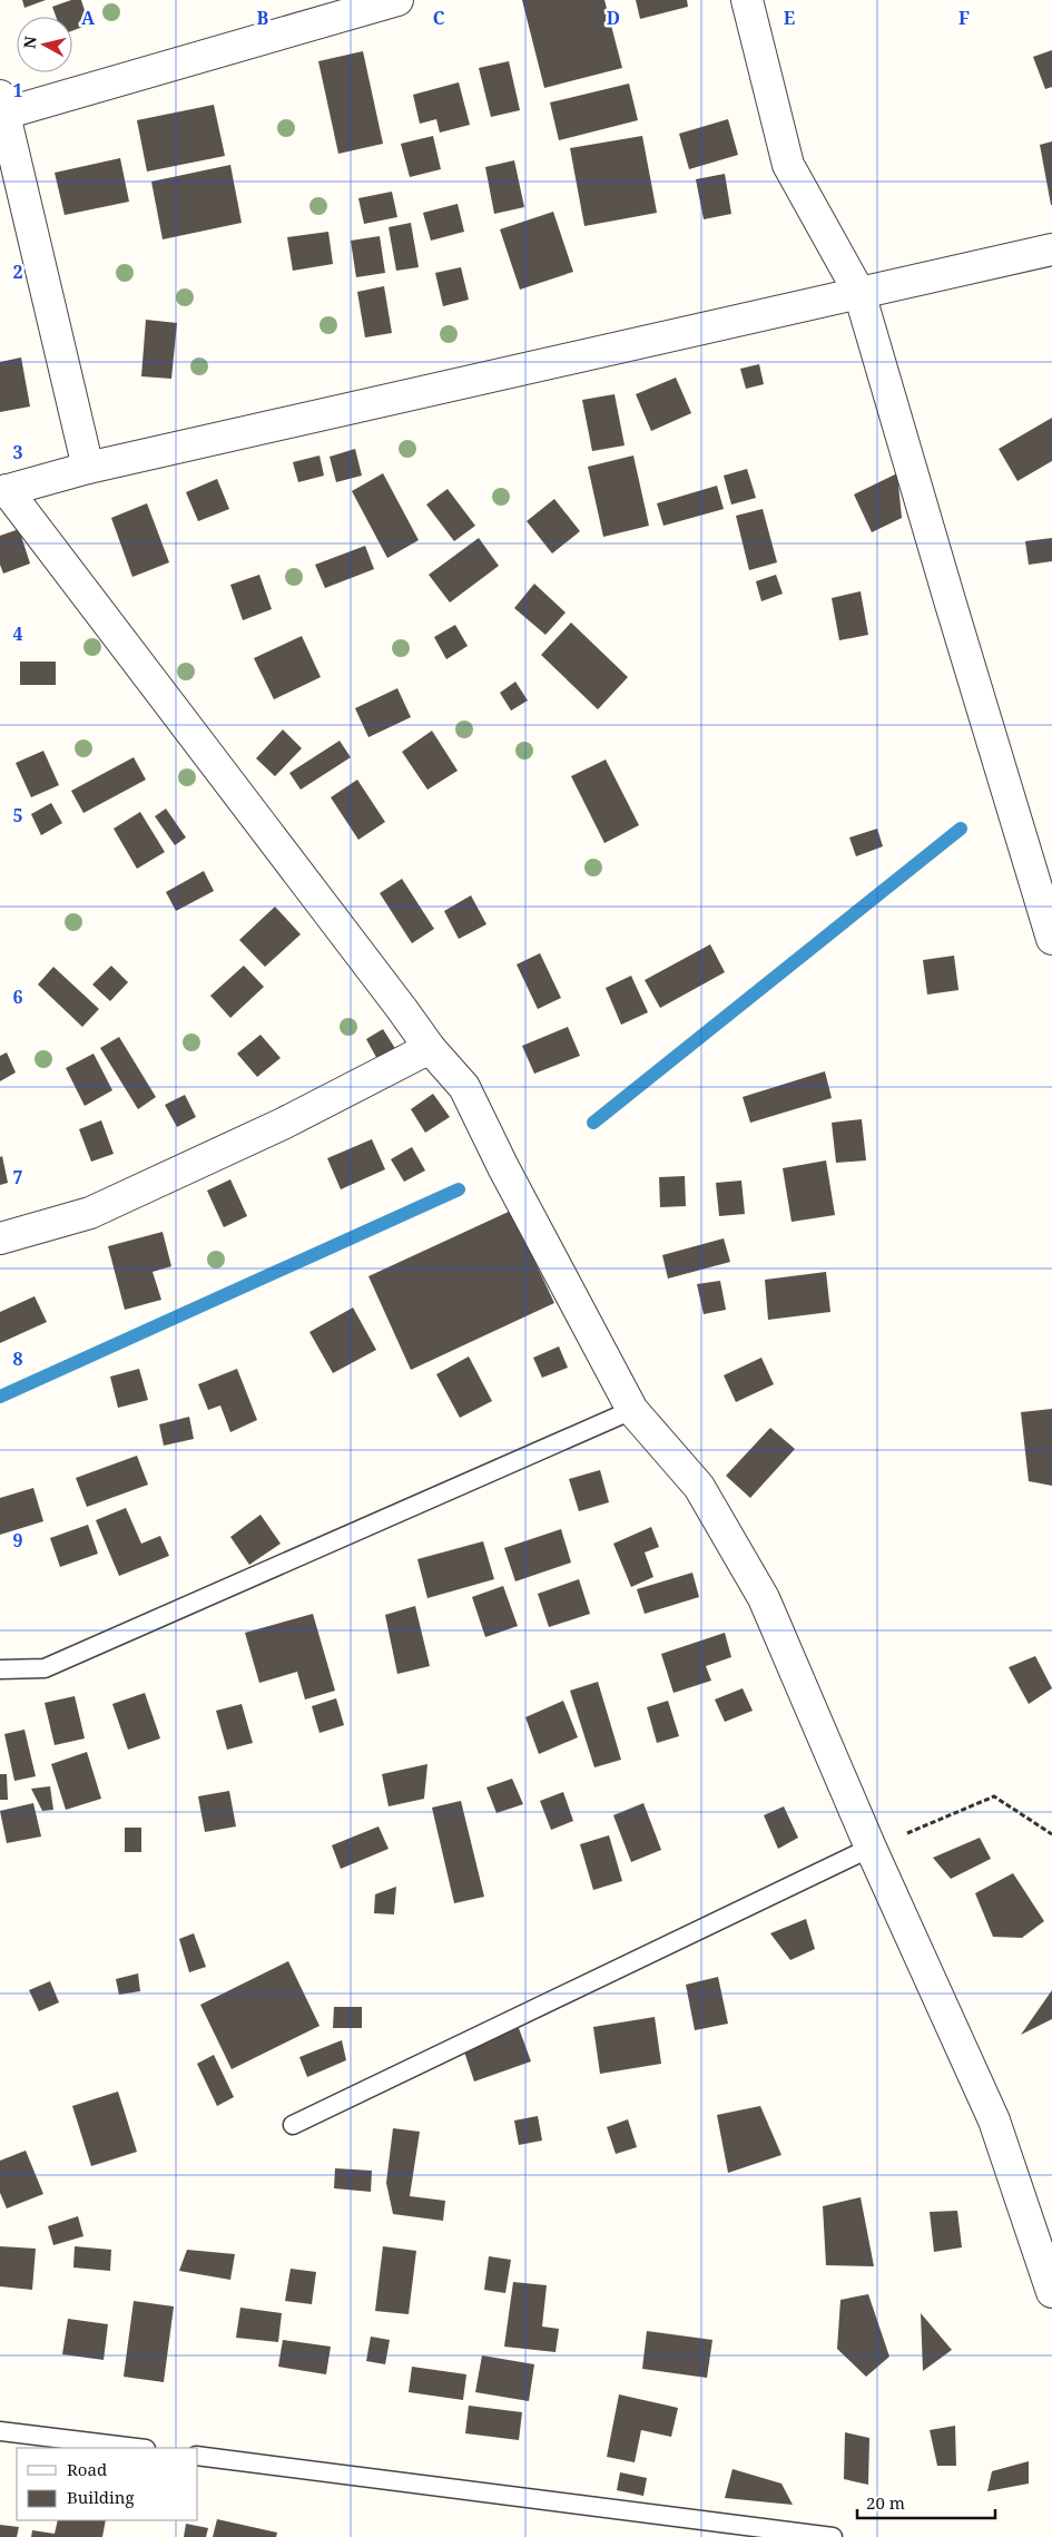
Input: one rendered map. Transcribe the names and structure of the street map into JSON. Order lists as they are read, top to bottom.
{
  "legend": ["Road", "Building"],
  "scale_bar": "20 m",
  "north": "left",
  "grid": {
    "columns": [
      "A",
      "B",
      "C",
      "D",
      "E",
      "F"
    ],
    "rows": [
      "1",
      "2",
      "3",
      "4",
      "5",
      "6",
      "7",
      "8",
      "9"
    ]
  }
}
